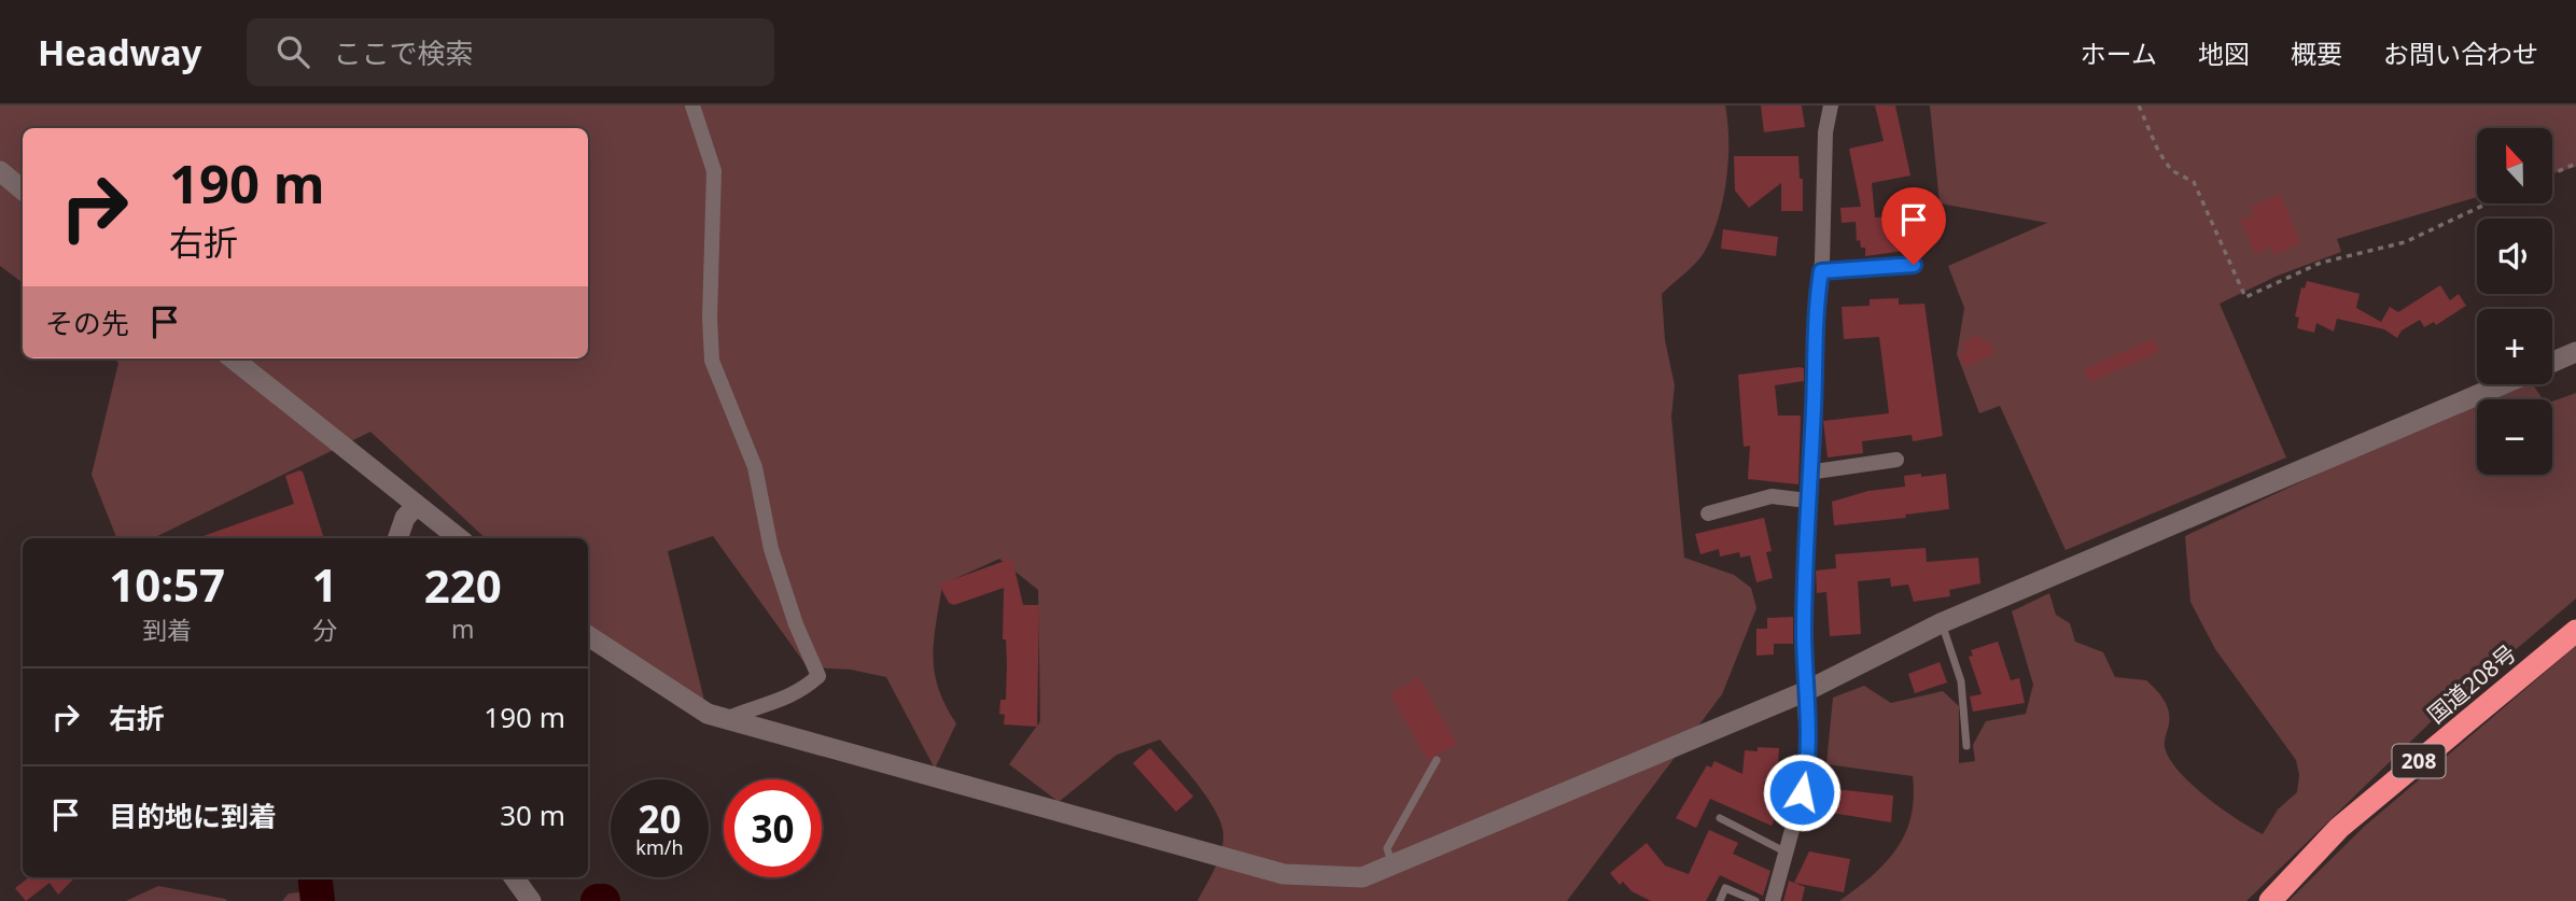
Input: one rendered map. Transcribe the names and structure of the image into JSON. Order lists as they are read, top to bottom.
{
  "streets": {
    "highway": ["国道208号", "208"]
  },
  "north": "top",
  "page": {
    "header": "Headway",
    "search": "ここで検索",
    "nav": [
      "ホーム",
      "地図",
      "概要",
      "お問い合わせ"
    ],
    "map_buttons": ["+", "−"],
    "turn": ["190 m", "右折"],
    "then": "その先",
    "eta": [
      "10:57",
      "到着",
      "1",
      "分",
      "220",
      "m"
    ],
    "list": [
      {
        "name": "右折",
        "value": "190 m"
      },
      {
        "name": "目的地に到着",
        "value": "30 m"
      }
    ],
    "speed": "20 km/h",
    "limit": "30"
  }
}
